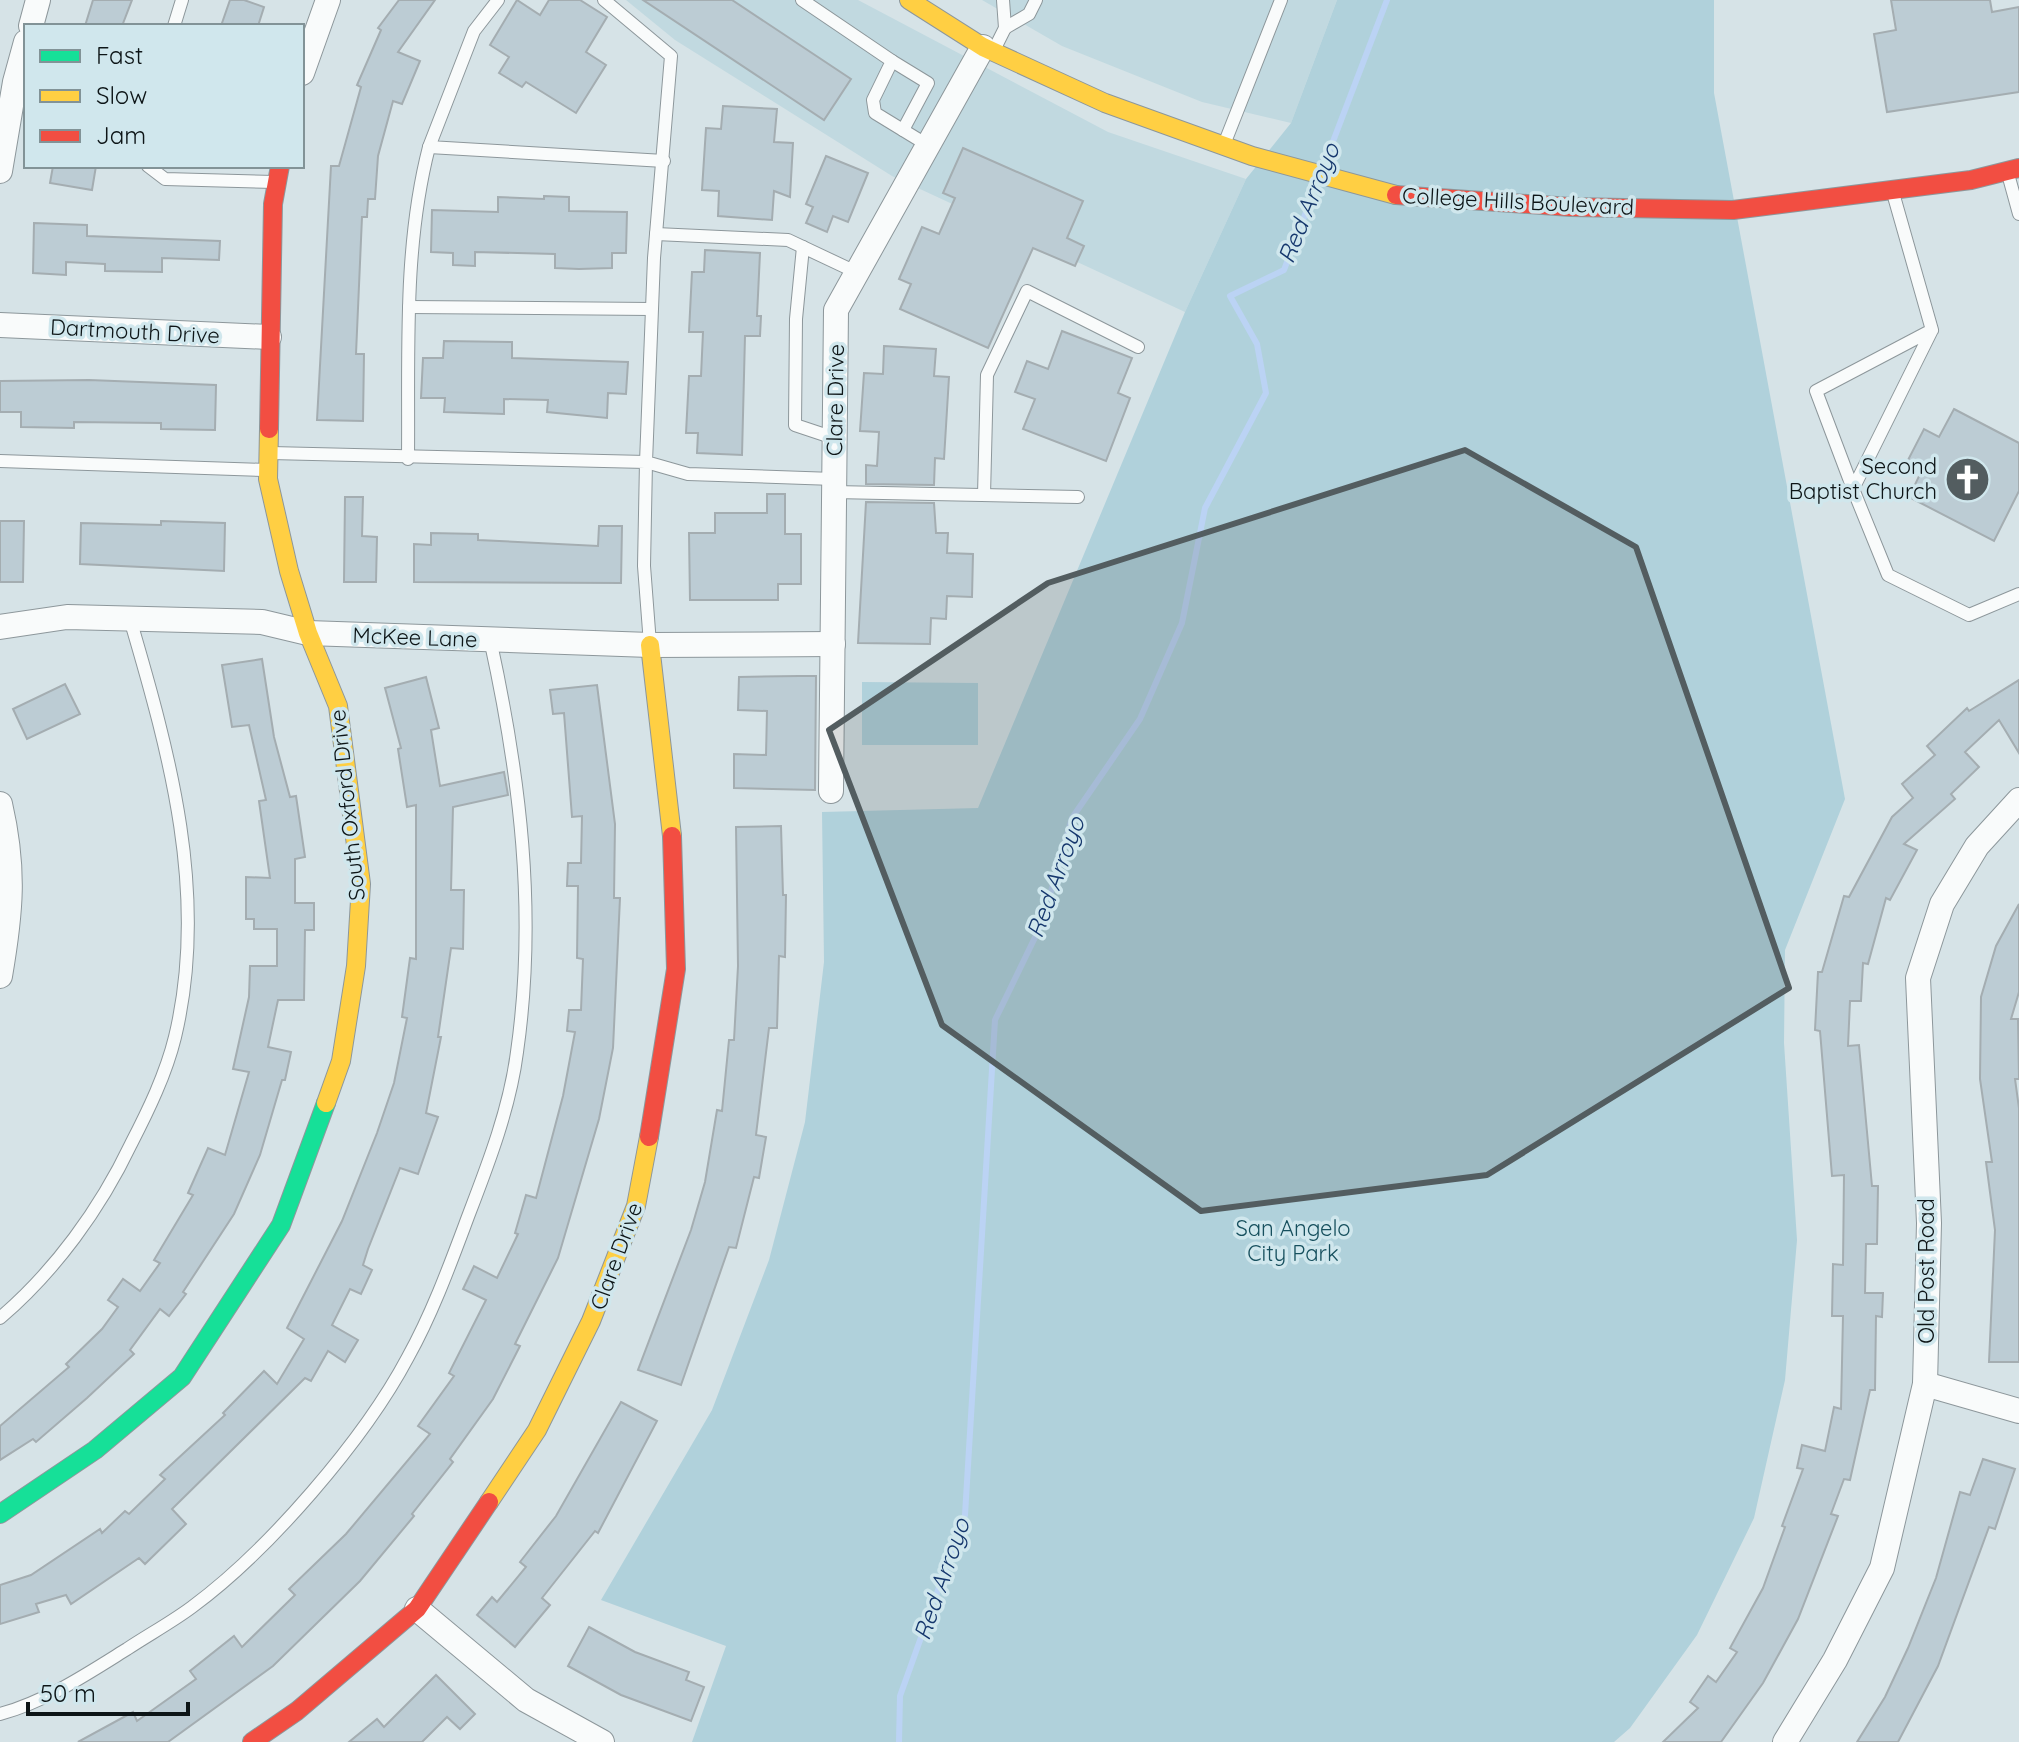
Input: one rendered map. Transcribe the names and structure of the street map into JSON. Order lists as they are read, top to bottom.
{
  "streets": {
    "street": [
      "College Hills Boulevard",
      "Dartmouth Drive",
      "Clare Drive",
      "McKee Lane",
      "South Oxford Drive",
      "Old Post Road"
    ]
  },
  "crossings": [
    ["College Hills Boulevard", "Clare Drive"],
    ["Dartmouth Drive", "South Oxford Drive"],
    ["Clare Drive", "McKee Lane"],
    ["McKee Lane", "South Oxford Drive"]
  ],
  "water": ["Red Arroyo"],
  "parks": ["San Angelo City Park"],
  "places": {
    "church": ["Second Baptist Church"]
  },
  "legend": ["Fast", "Slow", "Jam"],
  "scale_bar": "50 m"
}
